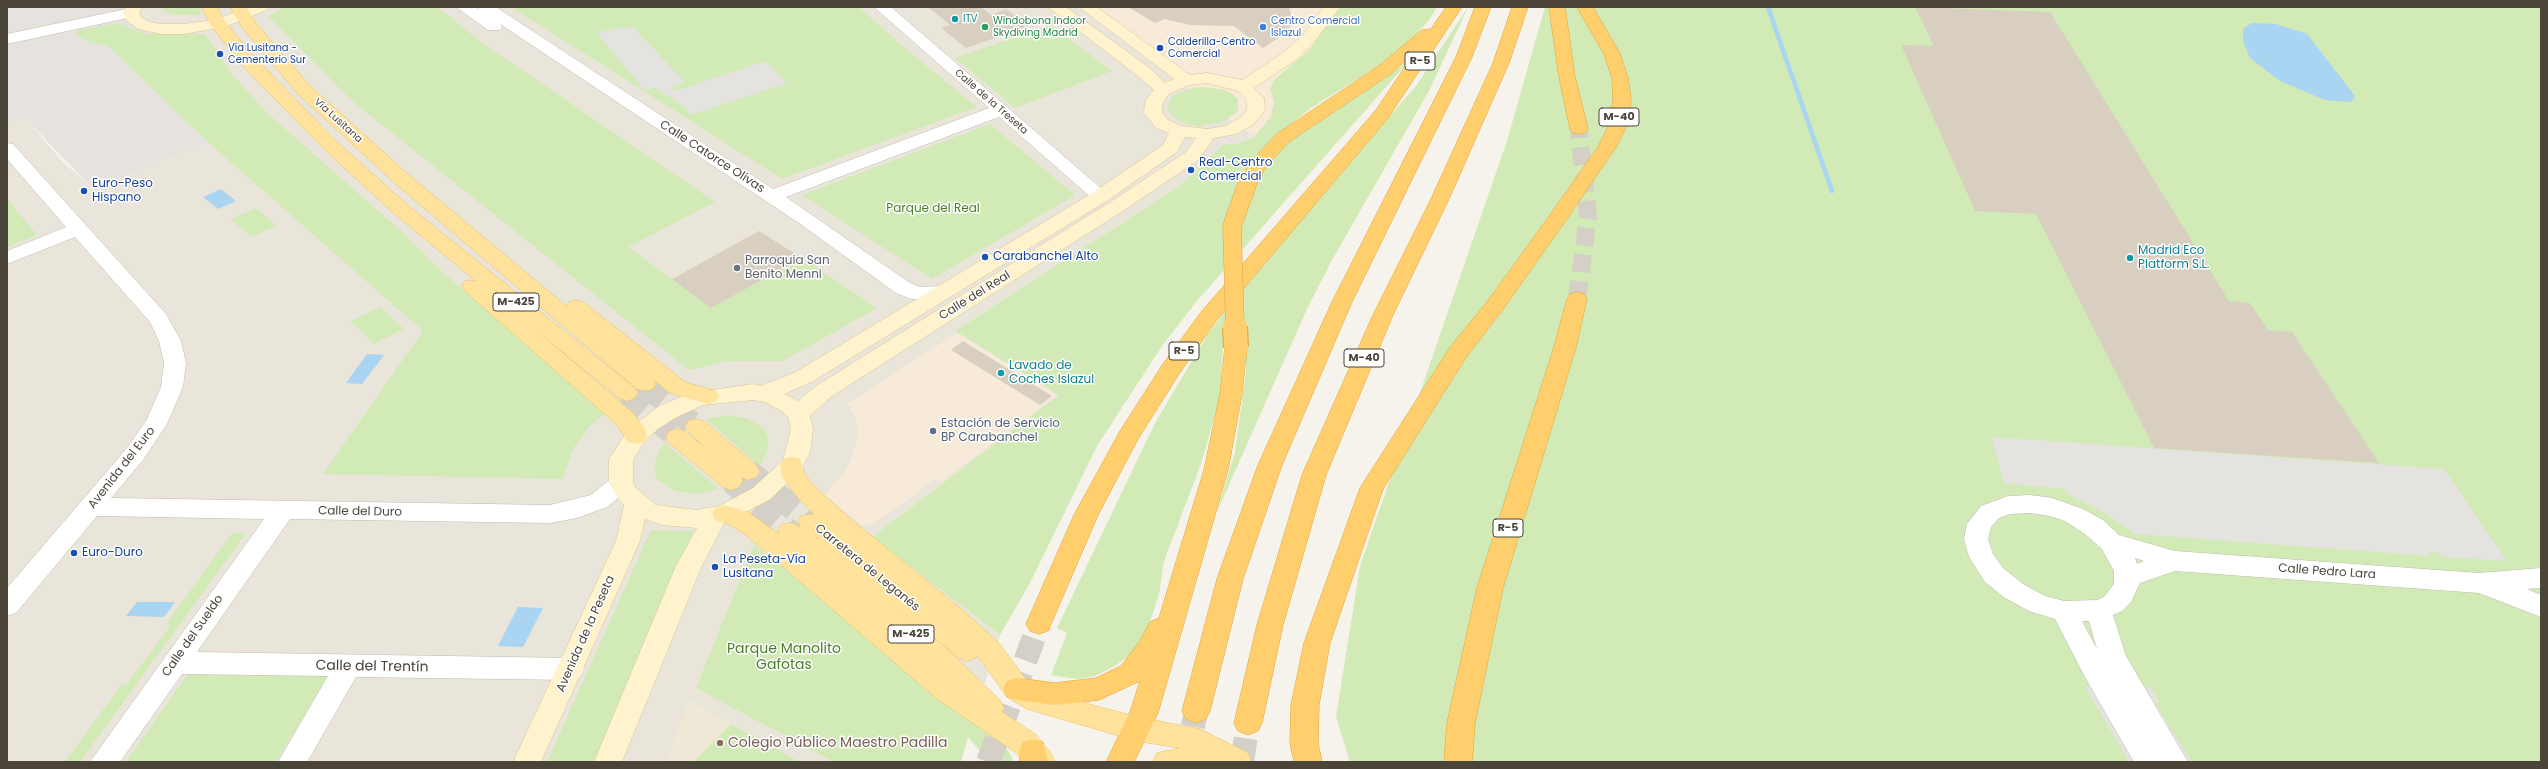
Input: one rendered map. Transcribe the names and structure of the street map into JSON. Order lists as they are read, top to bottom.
{
  "streets": {
    "highway": ["R-5", "M-40"],
    "main road": ["Vía Lusitana", "M-425", "Carretera de Leganés"],
    "street": [
      "Calle de la Treseta",
      "Calle Catorce Olivas",
      "Calle del Real",
      "Avenida del Euro",
      "Calle del Duro",
      "Calle Pedro Lara",
      "Avenida de la Peseta",
      "Calle del Sueldo",
      "Calle del Trentín"
    ]
  },
  "crossings": [
    ["Calle de la Treseta", "Calle del Real"],
    ["Vía Lusitana", "M-425"],
    ["Calle Catorce Olivas", "Calle del Real"],
    ["Calle del Real", "Avenida de la Peseta"],
    ["M-425", "Carretera de Leganés"],
    ["Avenida del Euro", "Calle del Duro"],
    ["Calle del Duro", "Avenida de la Peseta"],
    ["Calle del Duro", "Calle del Sueldo"],
    ["Avenida de la Peseta", "Calle del Trentín"],
    ["Calle del Sueldo", "Calle del Trentín"]
  ],
  "parks": ["Parque del Real", "Parque Manolito Gafotas"],
  "places": [
    "ITV",
    "Windobona Indoor Skydiving Madrid",
    "Centro Comercial Islazul",
    "Calderilla-Centro Comercial",
    "Vía Lusitana - Cementerio Sur",
    "Real-Centro Comercial",
    "Euro-Peso Hispano",
    "Carabanchel Alto",
    "Madrid Eco Platform S.L.",
    "Parroquia San Benito Menni",
    "Lavado de Coches Islazul",
    "Estación de Servicio BP Carabanchel",
    "Euro-Duro",
    "La Peseta-Vía Lusitana",
    "Colegio Público Maestro Padilla"
  ]
}
